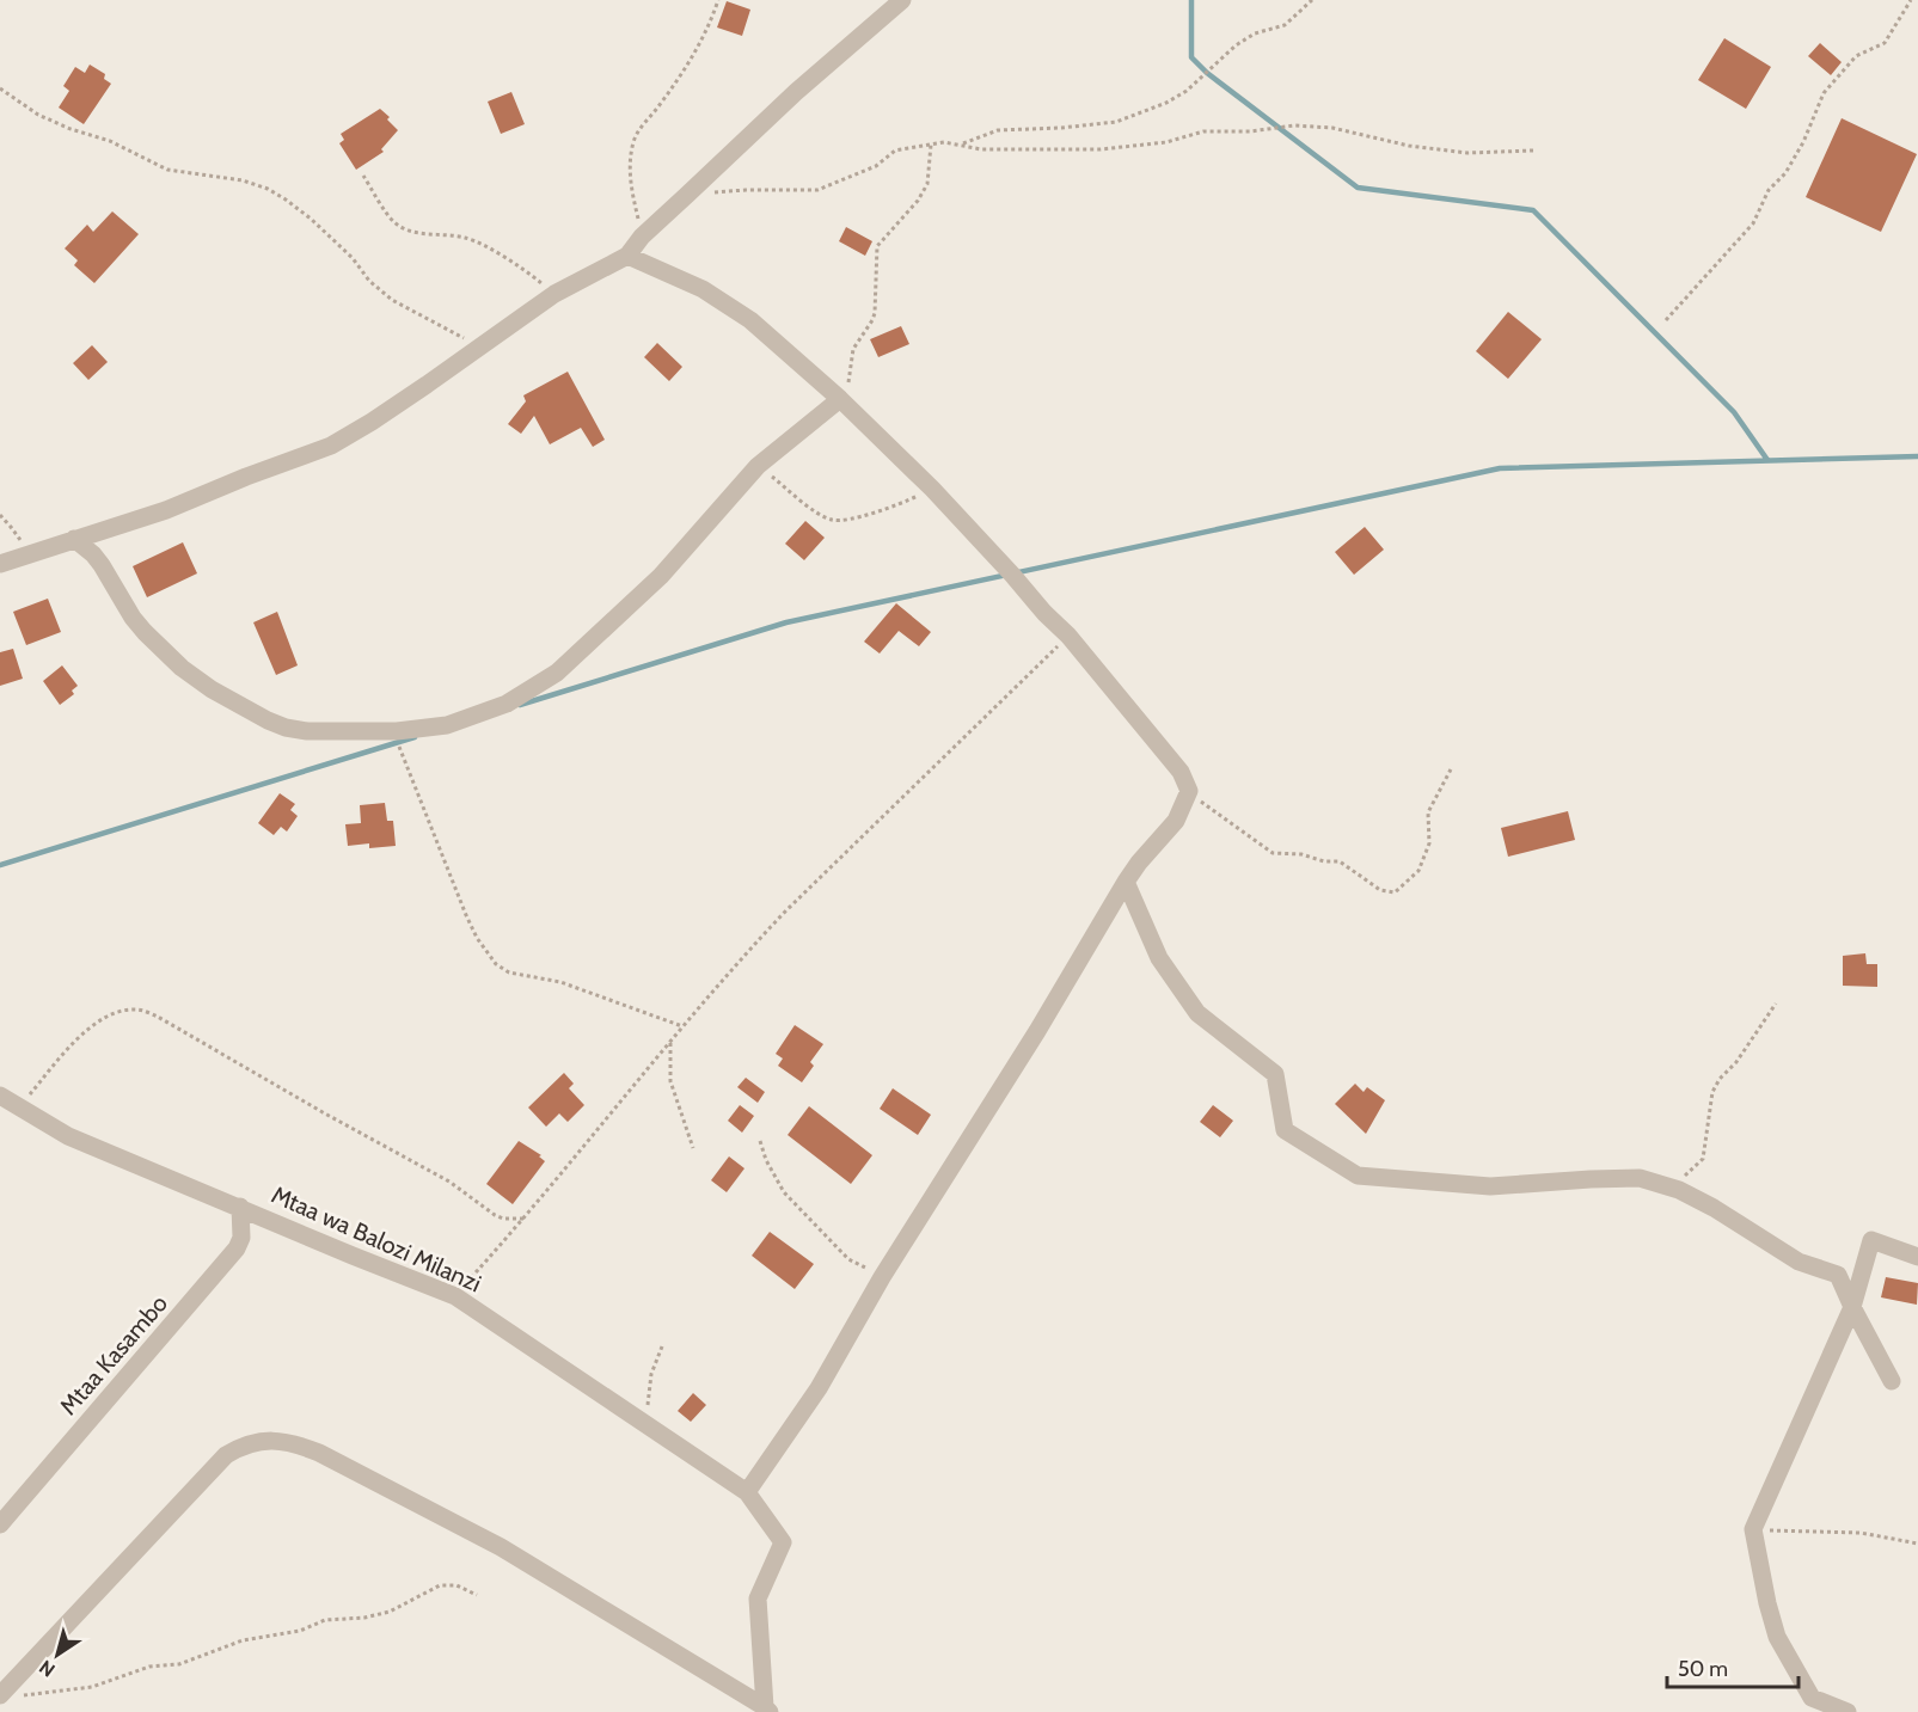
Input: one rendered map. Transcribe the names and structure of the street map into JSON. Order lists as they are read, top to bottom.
{
  "streets": {
    "street": ["Mtaa wa Balozi Milanzi", "Mtaa Kasambo"]
  },
  "crossings": [
    ["Mtaa wa Balozi Milanzi", "Mtaa Kasambo"]
  ],
  "scale_bar": "50 m",
  "north": "bottom left"
}
